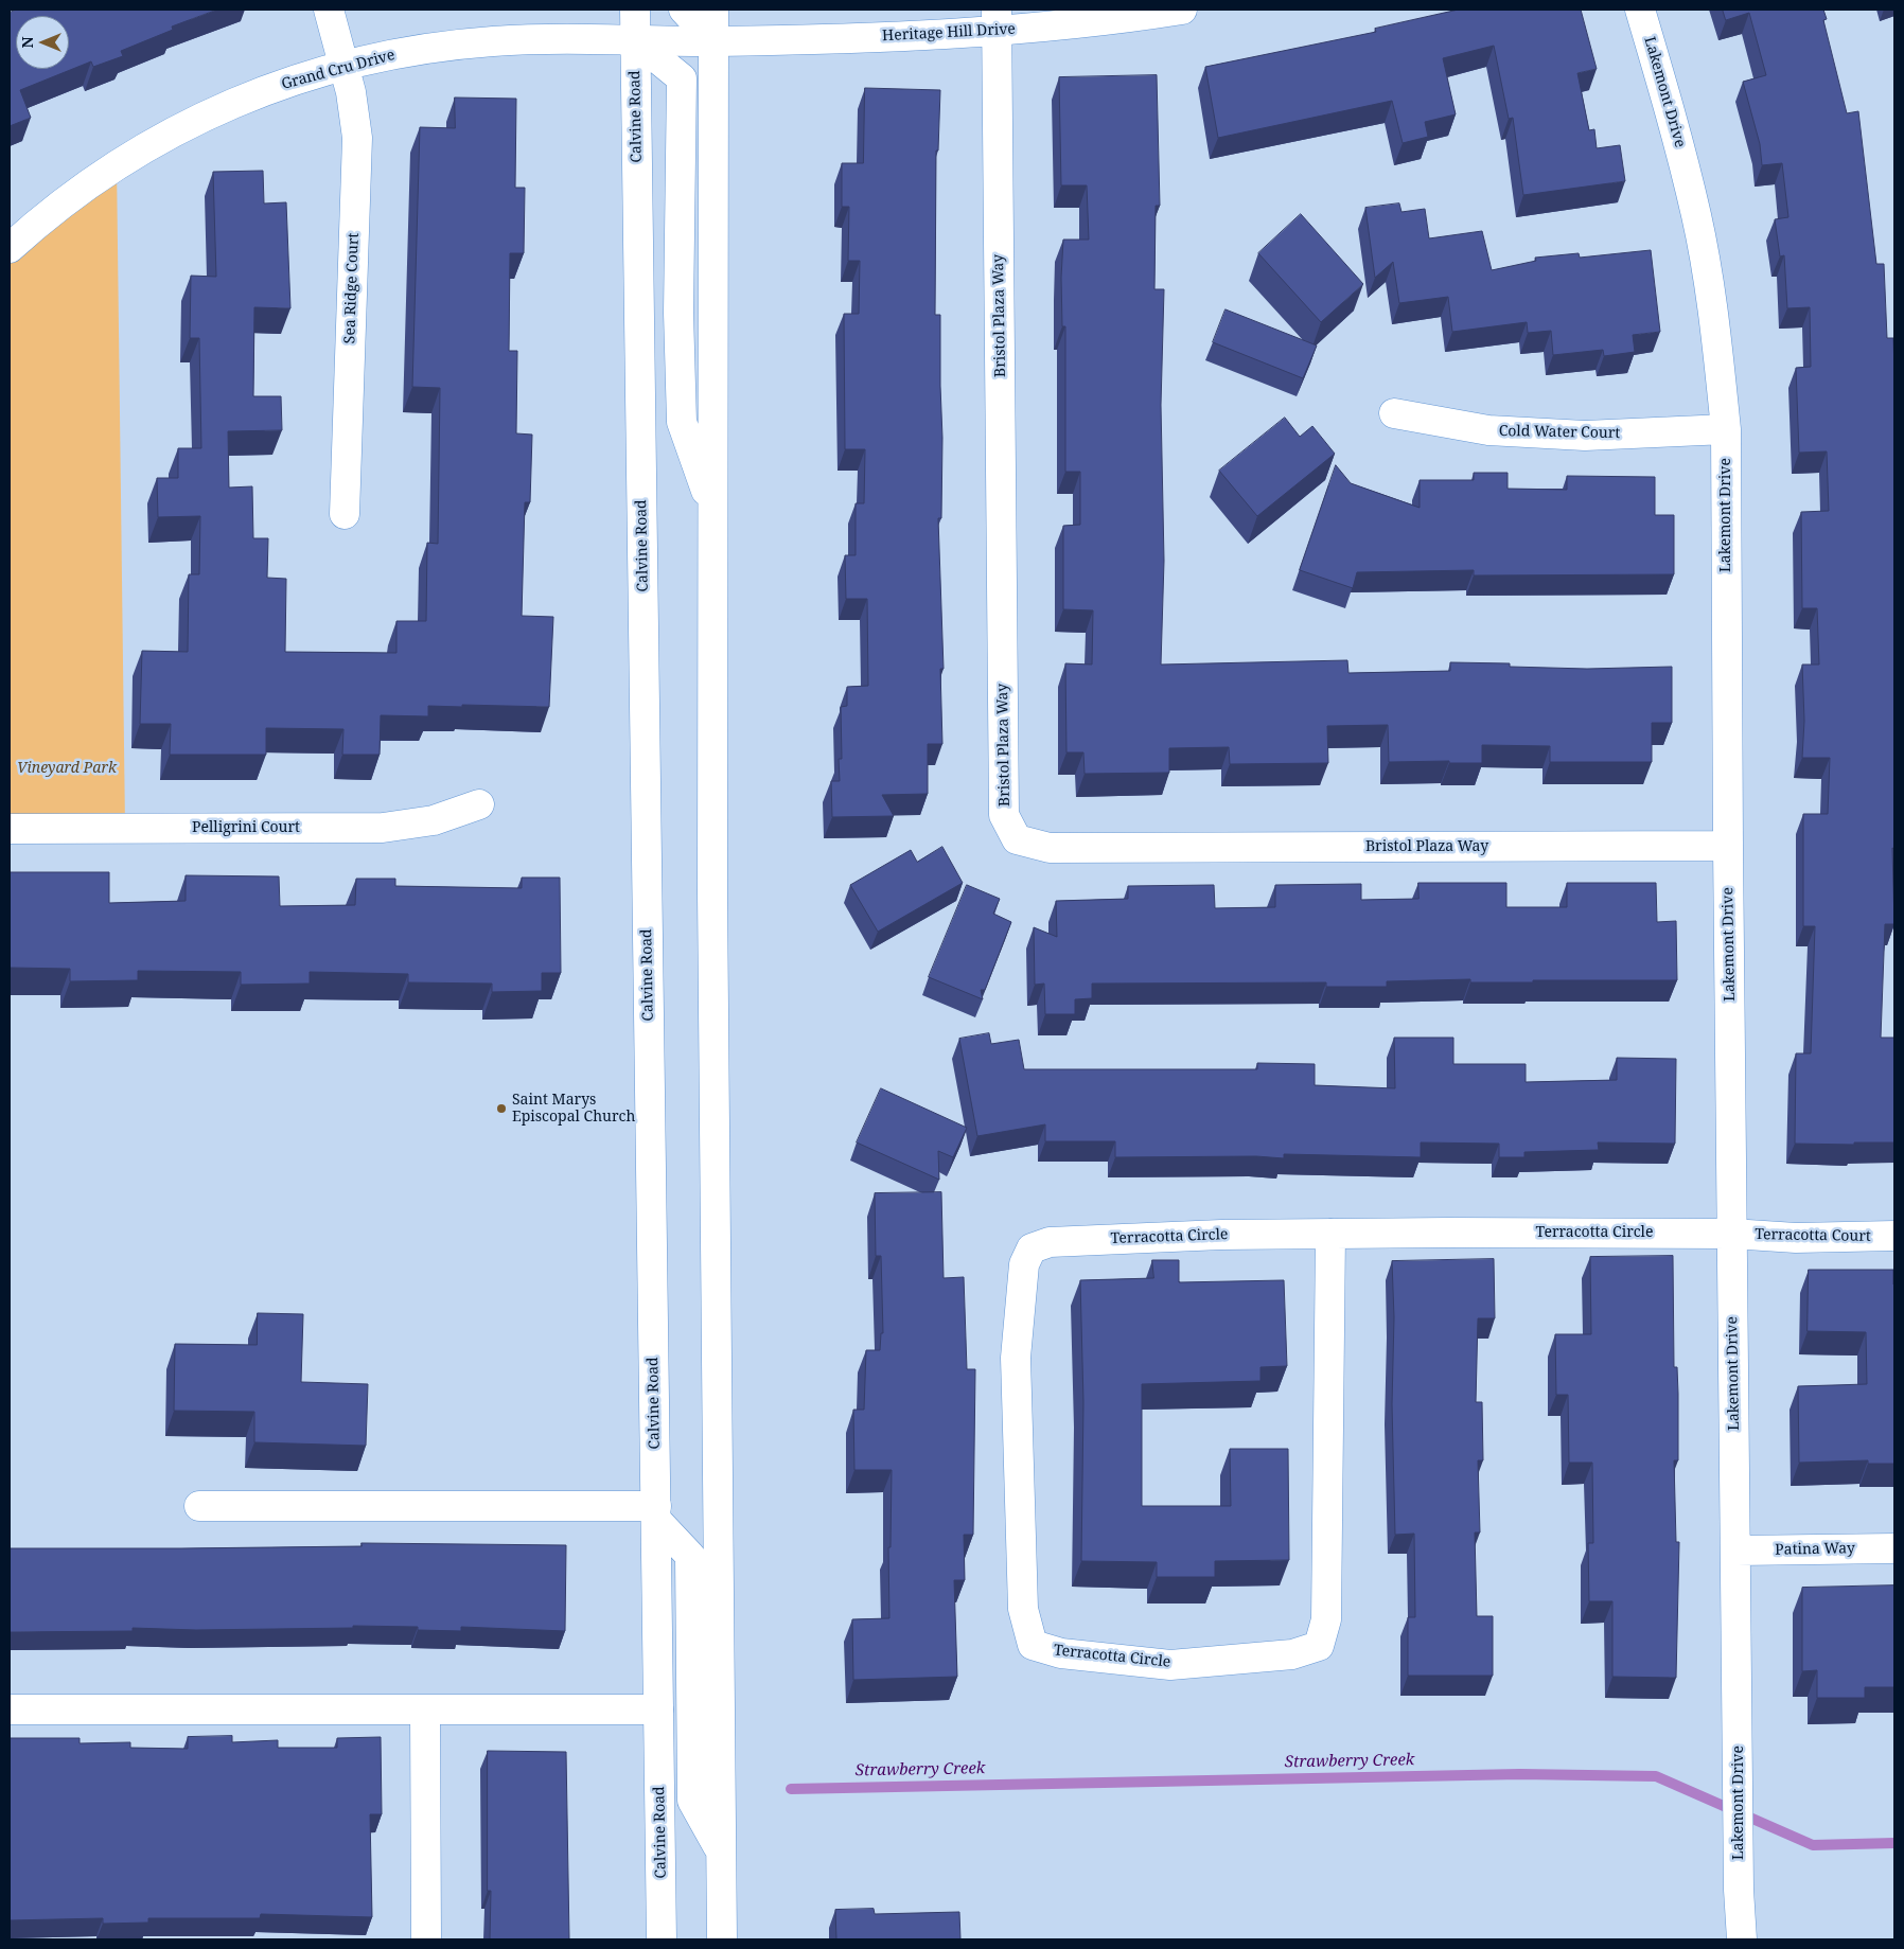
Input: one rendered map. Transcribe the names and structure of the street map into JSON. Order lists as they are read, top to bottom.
{
  "streets": {
    "street": [
      "Heritage Hill Drive",
      "Grand Cru Drive",
      "Lakemont Drive",
      "Calvine Road",
      "Sea Ridge Court",
      "Bristol Plaza Way",
      "Cold Water Court",
      "Pelligrini Court",
      "Terracotta Circle",
      "Terracotta Court",
      "Patina Way"
    ]
  },
  "crossings": [
    ["Heritage Hill Drive", "Grand Cru Drive"],
    ["Heritage Hill Drive", "Bristol Plaza Way"],
    ["Grand Cru Drive", "Calvine Road"],
    ["Grand Cru Drive", "Sea Ridge Court"],
    ["Lakemont Drive", "Bristol Plaza Way"],
    ["Lakemont Drive", "Cold Water Court"],
    ["Lakemont Drive", "Terracotta Circle"],
    ["Lakemont Drive", "Terracotta Court"],
    ["Lakemont Drive", "Patina Way"],
    ["Terracotta Circle", "Terracotta Court"]
  ],
  "water": ["Strawberry Creek"],
  "parks": ["Vineyard Park"],
  "places": ["Saint Marys Episcopal Church"],
  "north": "left"
}
